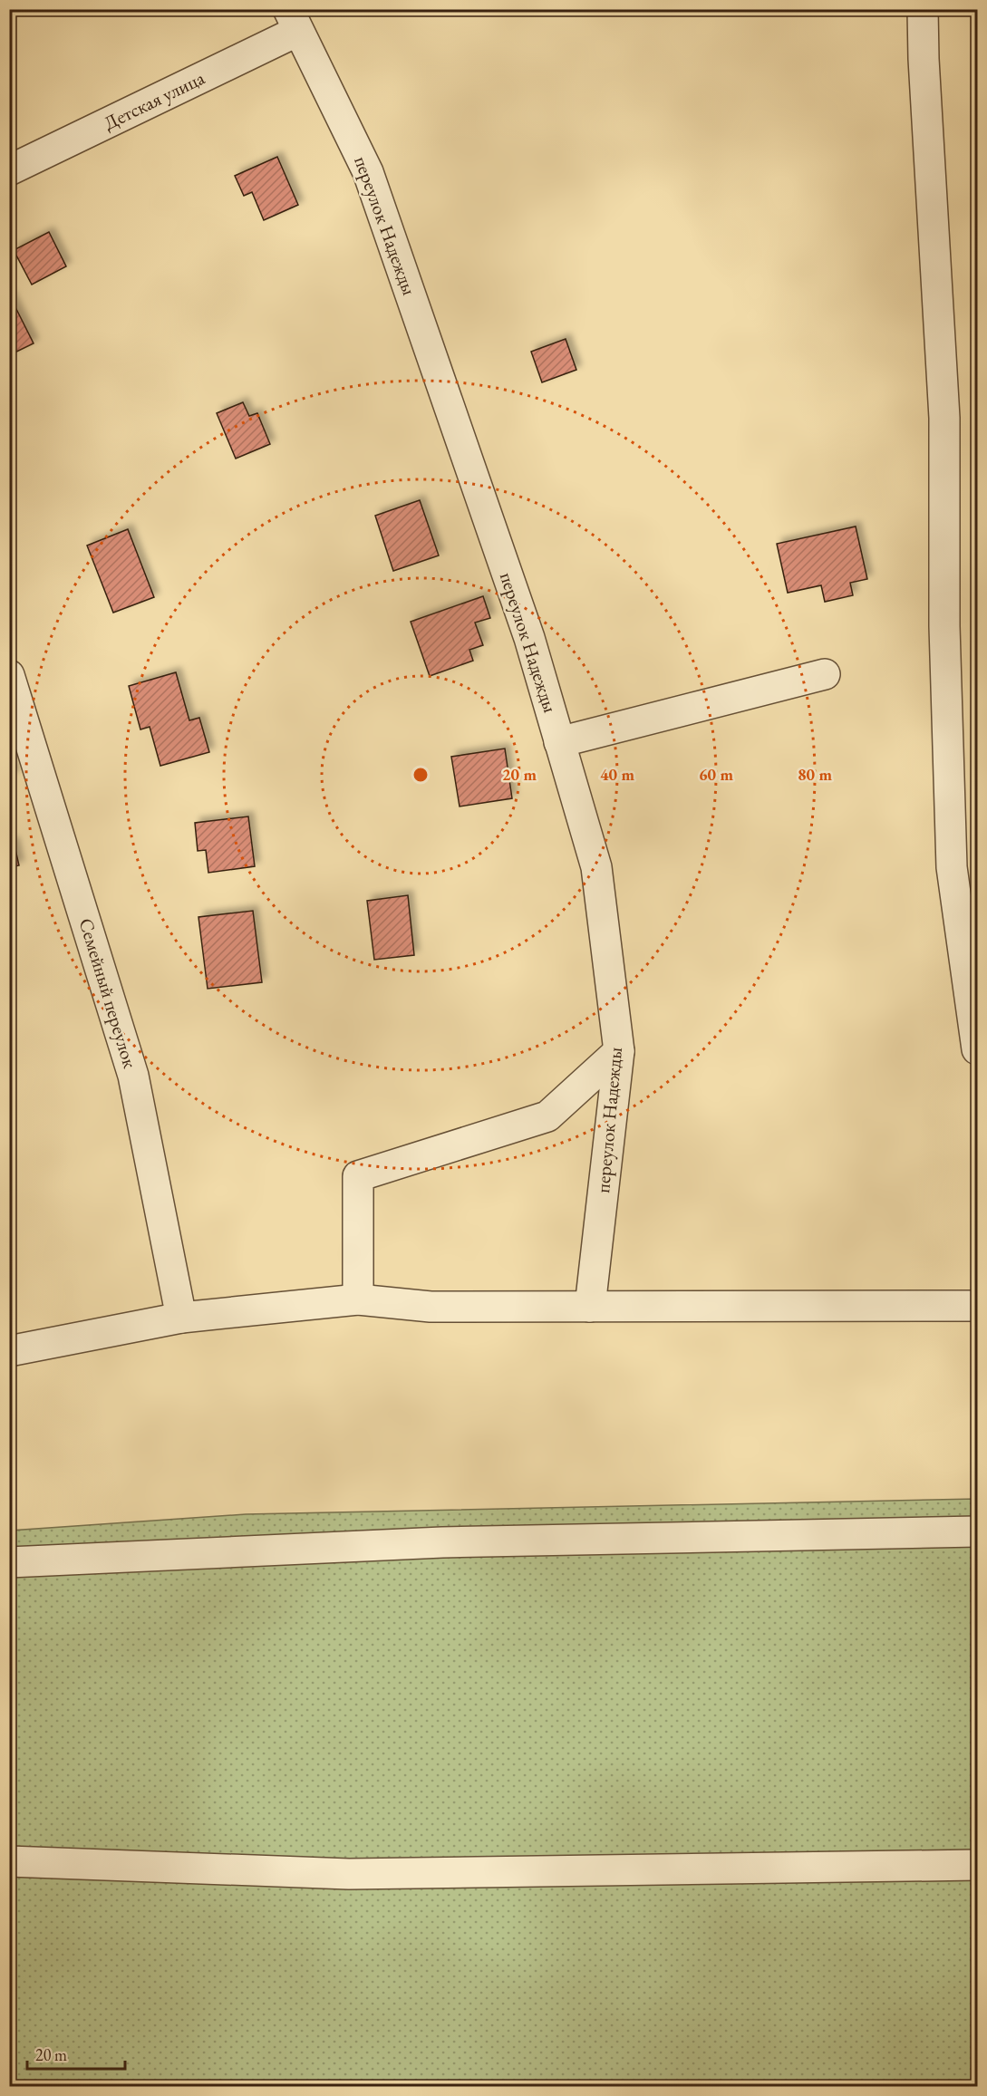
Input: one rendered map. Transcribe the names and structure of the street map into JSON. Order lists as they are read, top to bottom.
{
  "streets": {
    "street": ["Детская улица", "переулок Надежды", "Семейный переулок"]
  },
  "crossings": [
    ["Детская улица", "переулок Надежды"]
  ],
  "scale_bar": "20 m",
  "rings": [
    "20 m",
    "40 m",
    "60 m",
    "80 m"
  ]
}
